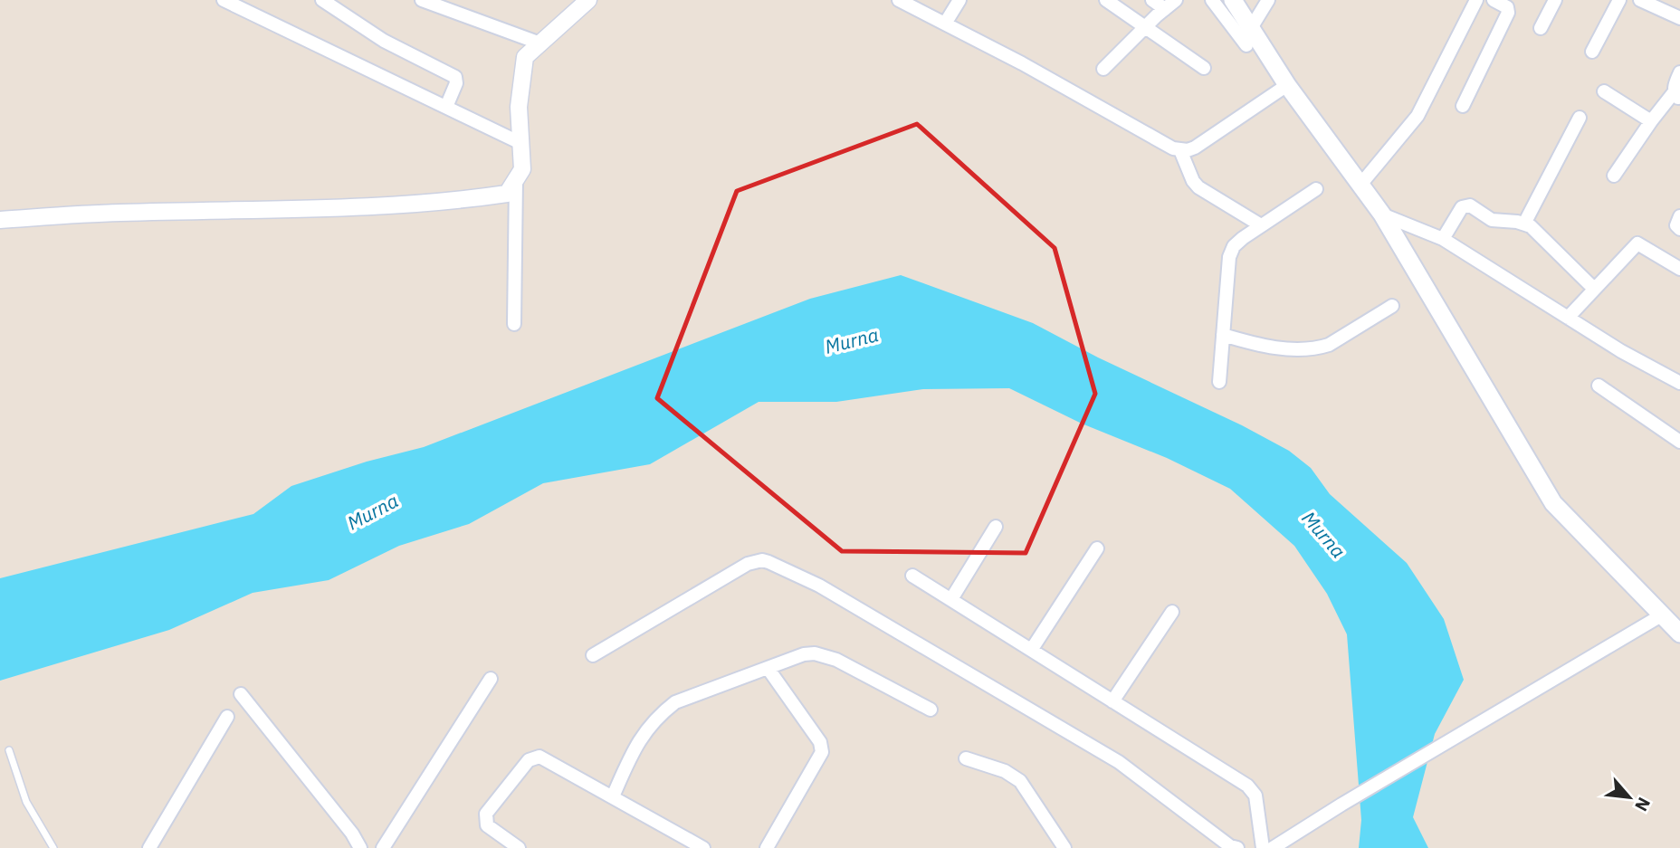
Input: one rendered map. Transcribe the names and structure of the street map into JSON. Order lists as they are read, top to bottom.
{
  "water": ["Murna"],
  "north": "bottom right"
}
